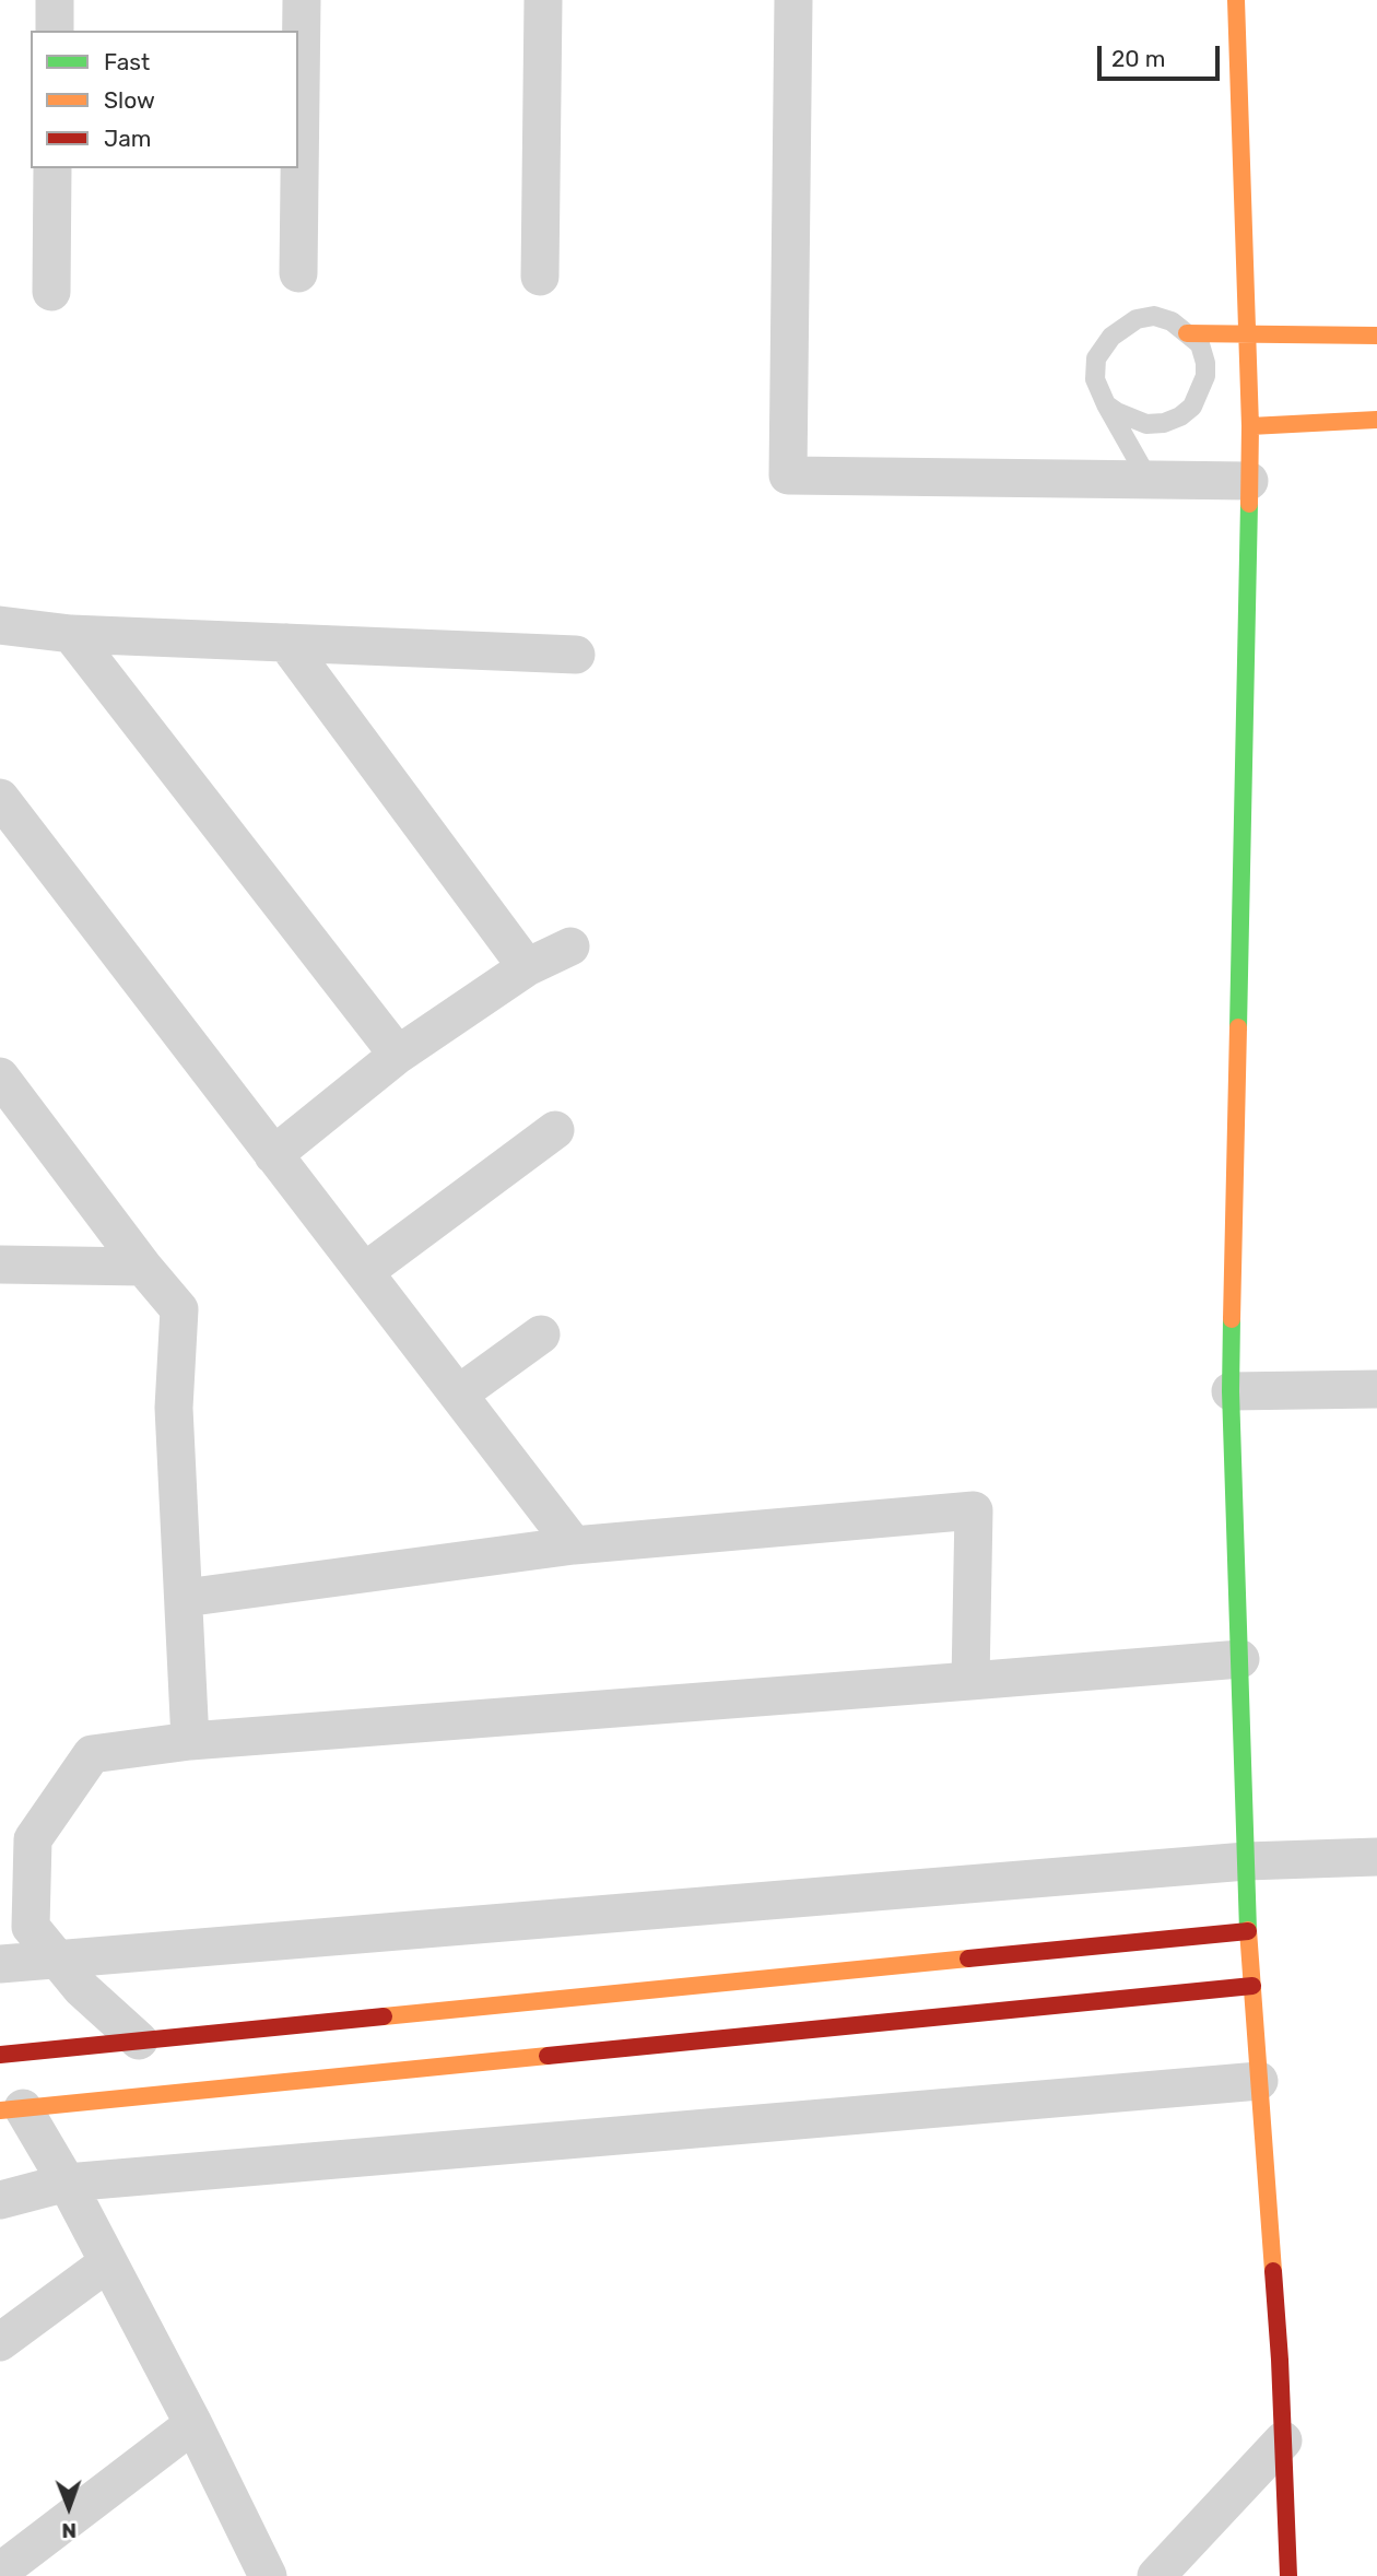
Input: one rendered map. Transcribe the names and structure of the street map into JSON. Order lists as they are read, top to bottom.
{
  "legend": ["Fast", "Slow", "Jam"],
  "scale_bar": "20 m",
  "north": "bottom"
}
